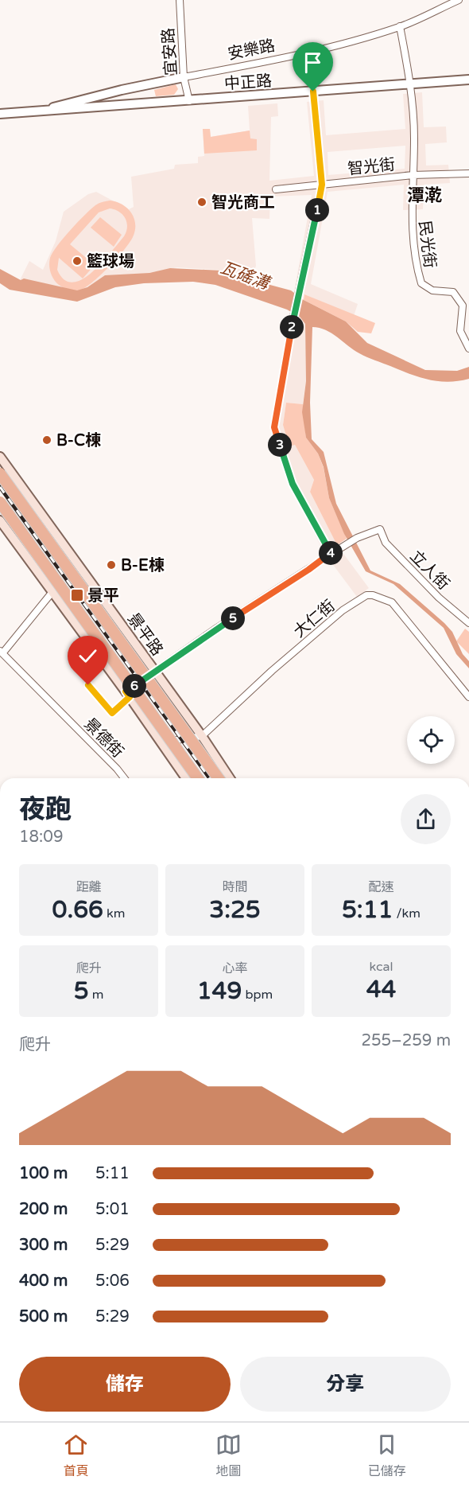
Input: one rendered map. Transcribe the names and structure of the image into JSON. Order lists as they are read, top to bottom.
{
  "streets": {
    "main road": ["景平路"],
    "street": [
      "安樂路",
      "宜安路",
      "中正路",
      "智光街",
      "民光街",
      "立人街",
      "大仁街",
      "景德街"
    ]
  },
  "crossings": [
    ["安樂路", "宜安路"],
    ["安樂路", "民光街"],
    ["宜安路", "中正路"],
    ["中正路", "民光街"],
    ["智光街", "民光街"],
    ["大仁街", "景平路"]
  ],
  "districts": ["潭漧"],
  "water": ["瓦磘溝"],
  "places": {
    "other": [
      "智光商工",
      "籃球場",
      "B-C棟",
      "B-E棟"
    ],
    "transit": ["景平"]
  },
  "page": {
    "pins": [
      "1",
      "2",
      "3",
      "4",
      "5",
      "6"
    ],
    "heading": ["夜跑", "18:09"],
    "stats": [
      ["距離", "0.66 km"],
      ["時間", "3:25"],
      ["配速", "5:11 /km"],
      ["爬升", "5 m"],
      ["心率", "149 bpm"],
      ["kcal", "44"]
    ],
    "chart": ["爬升", "255–259 m"],
    "list": [
      {
        "name": "100 m",
        "note": "5:11"
      },
      {
        "name": "200 m",
        "note": "5:01"
      },
      {
        "name": "300 m",
        "note": "5:29"
      },
      {
        "name": "400 m",
        "note": "5:06"
      },
      {
        "name": "500 m",
        "note": "5:29"
      }
    ],
    "buttons": ["儲存", "分享"],
    "tabs": ["首頁", "地圖", "已儲存"]
  }
}
